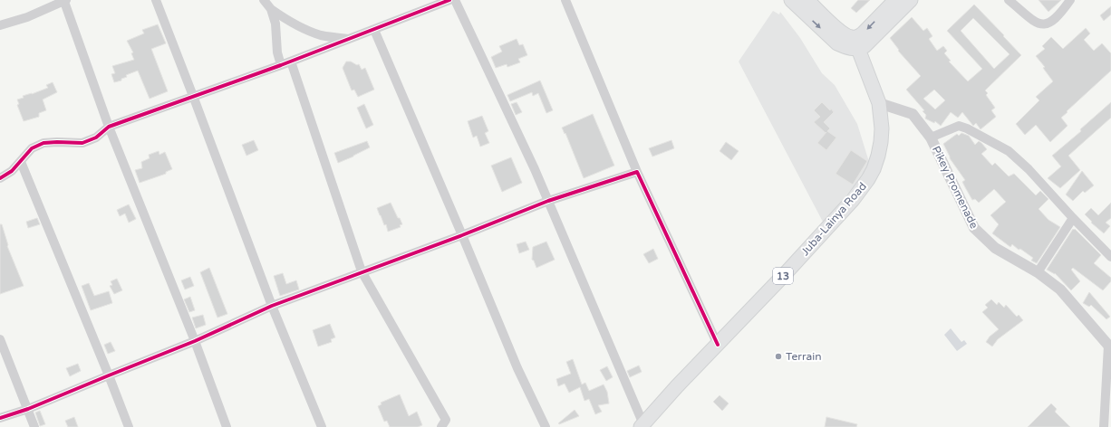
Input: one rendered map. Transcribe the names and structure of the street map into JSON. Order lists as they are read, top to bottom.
{
  "streets": {
    "main road": ["Juba-Lainya Road", "13"],
    "street": ["Pikey Promenade"]
  },
  "crossings": [
    ["Pikey Promenade", "Juba-Lainya Road"]
  ],
  "places": ["Terrain"]
}
